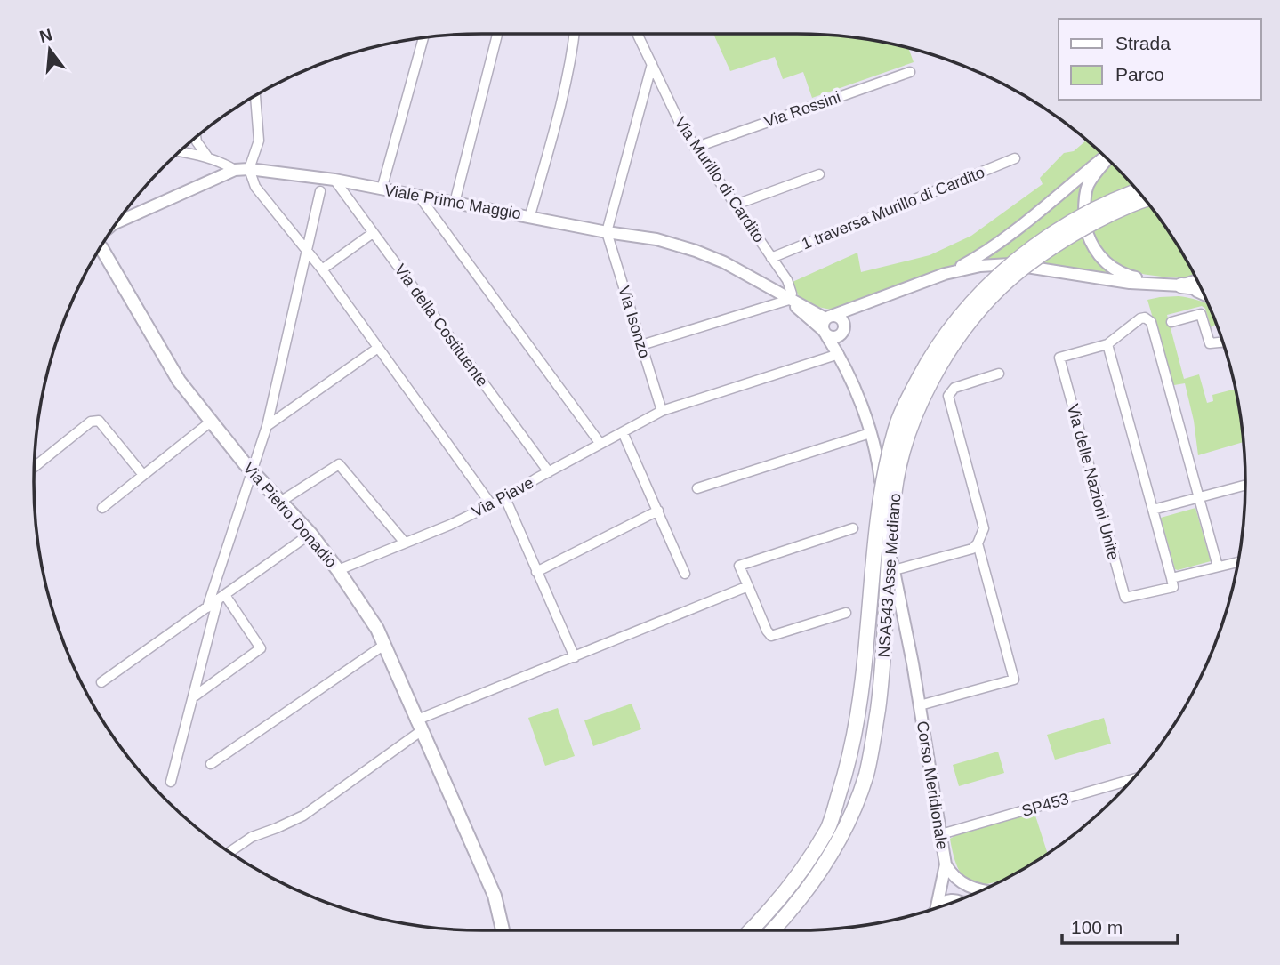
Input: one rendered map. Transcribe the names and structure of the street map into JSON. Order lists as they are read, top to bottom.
{
  "streets": {
    "highway": ["NSA543 Asse Mediano"],
    "main road": ["Via Pietro Donadio"],
    "street": [
      "Via Rossini",
      "Via Murillo di Cardito",
      "Viale Primo Maggio",
      "1 traversa Murillo di Cardito",
      "Via Isonzo",
      "Via della Costituente",
      "Via delle Nazioni Unite",
      "Via Piave",
      "Corso Meridionale",
      "SP453"
    ]
  },
  "crossings": [
    ["Via Rossini", "Via Murillo di Cardito"],
    ["Via Murillo di Cardito", "Viale Primo Maggio"],
    ["Via Murillo di Cardito", "1 traversa Murillo di Cardito"],
    ["Viale Primo Maggio", "Via Isonzo"],
    ["Viale Primo Maggio", "Via della Costituente"],
    ["Viale Primo Maggio", "Corso Meridionale"],
    ["Via Isonzo", "Via Piave"],
    ["Via della Costituente", "Via Piave"],
    ["Via Piave", "Via Pietro Donadio"],
    ["Via Piave", "Corso Meridionale"],
    ["Corso Meridionale", "SP453"]
  ],
  "legend": ["Strada", "Parco"],
  "scale_bar": "100 m",
  "north": "top"
}
